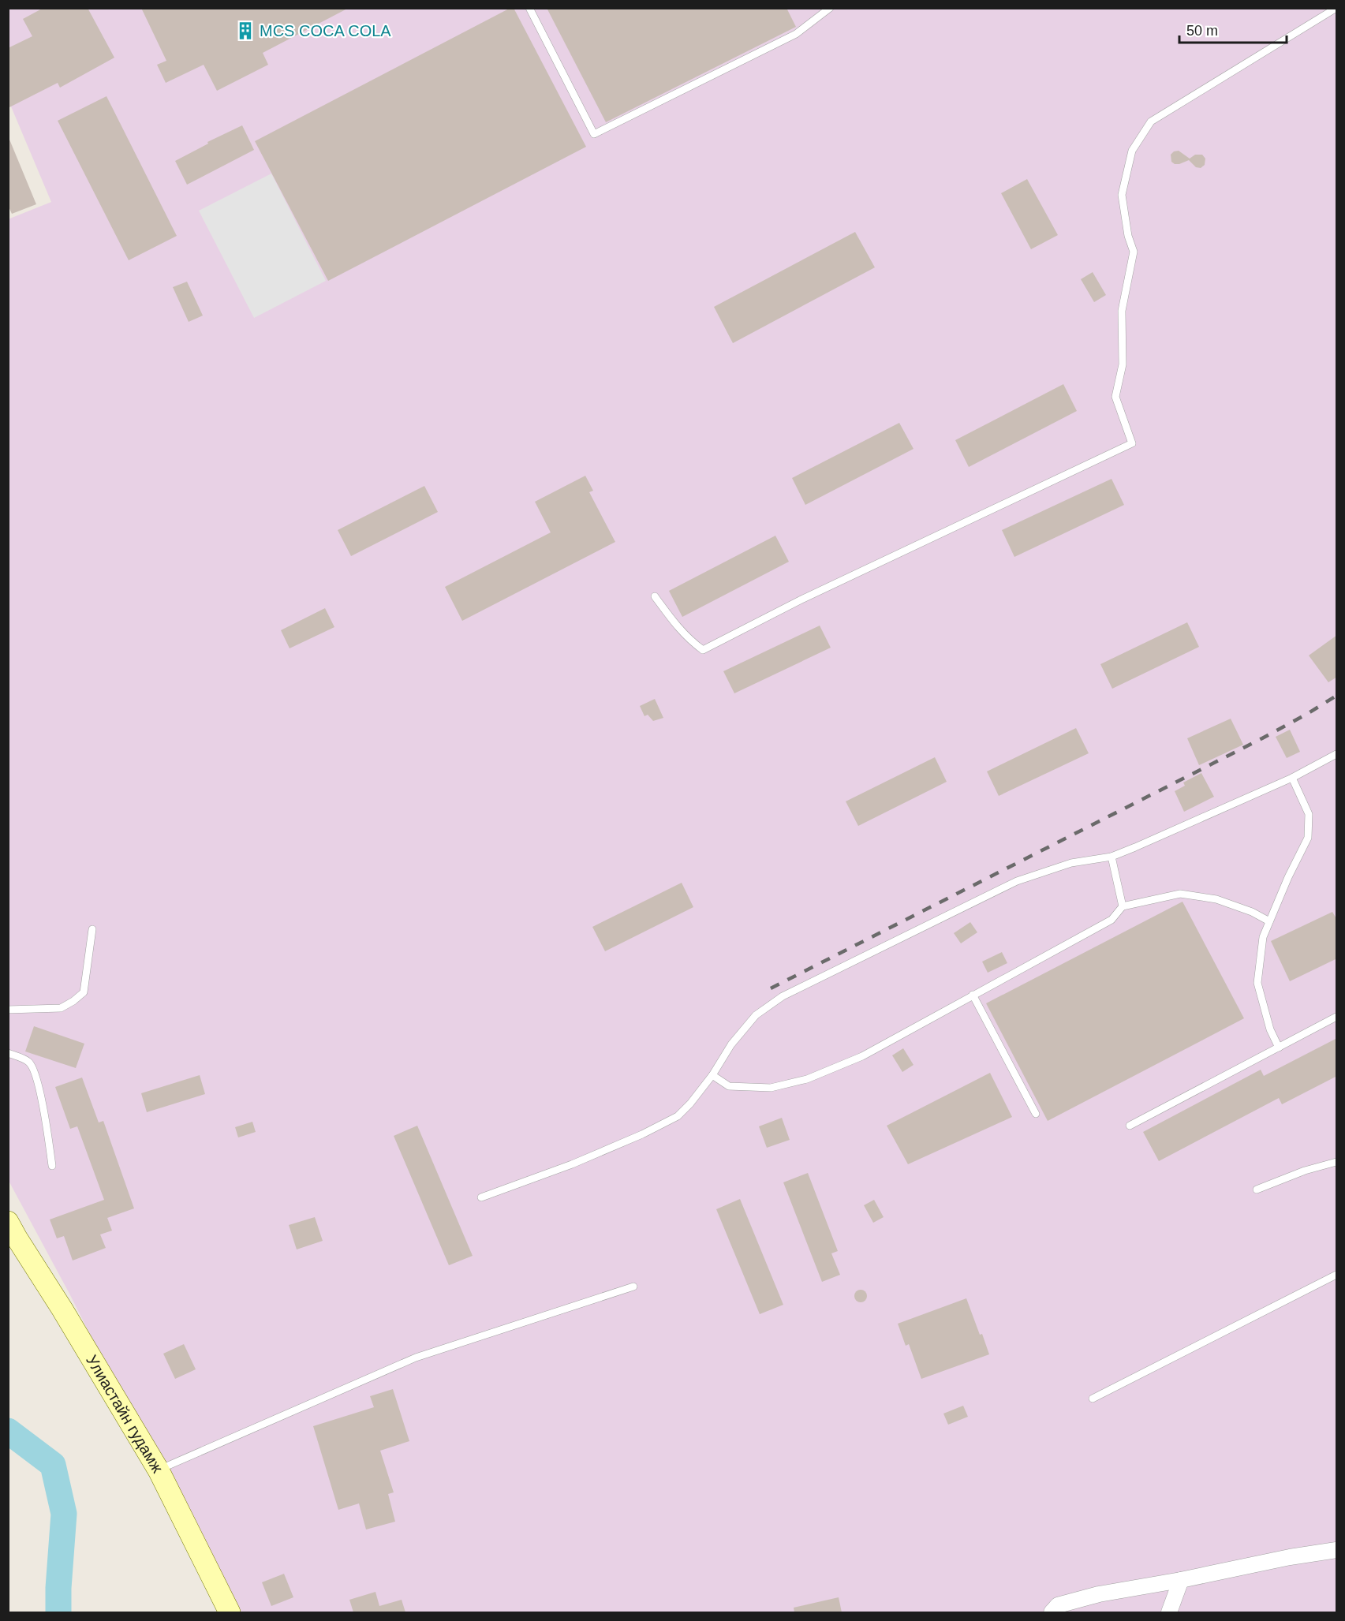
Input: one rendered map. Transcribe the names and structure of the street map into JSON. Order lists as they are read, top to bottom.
{
  "streets": {
    "main road": ["Улиастайн гудамж"]
  },
  "places": {
    "building": ["MCS COCA COLA"]
  },
  "scale_bar": "50 m"
}
